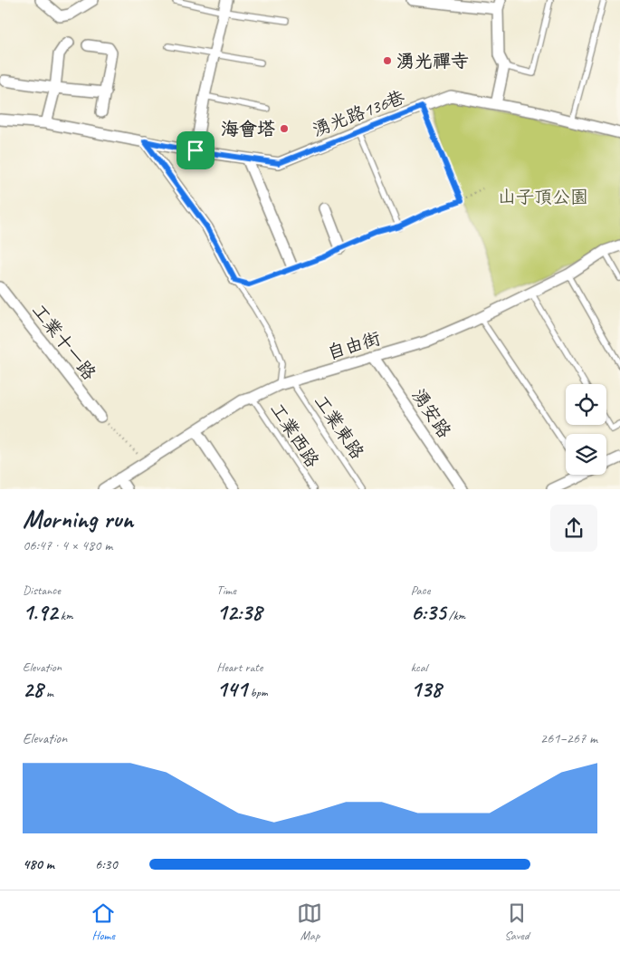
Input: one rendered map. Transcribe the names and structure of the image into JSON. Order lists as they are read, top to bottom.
{
  "streets": {
    "street": [
      "湧光路136巷",
      "工業十一路",
      "自由街",
      "湧安路"
    ],
    "lane": ["工業東路", "工業西路"]
  },
  "crossings": [
    ["自由街", "湧安路"],
    ["自由街", "工業東路"],
    ["自由街", "工業西路"]
  ],
  "parks": ["山子頂公園"],
  "places": ["湧光禪寺", "海會塔"],
  "page": {
    "heading": ["Morning run", "06:47 · 4 × 480 m"],
    "stats": [
      ["Distance", "1.92 km"],
      ["Time", "12:38"],
      ["Pace", "6:35 /km"],
      ["Elevation", "28 m"],
      ["Heart rate", "141 bpm"],
      ["kcal", "138"]
    ],
    "chart": ["Elevation", "261–267 m"],
    "list": [
      {
        "name": "480 m",
        "note": "6:30"
      }
    ],
    "tabs": ["Home", "Map", "Saved"]
  }
}
